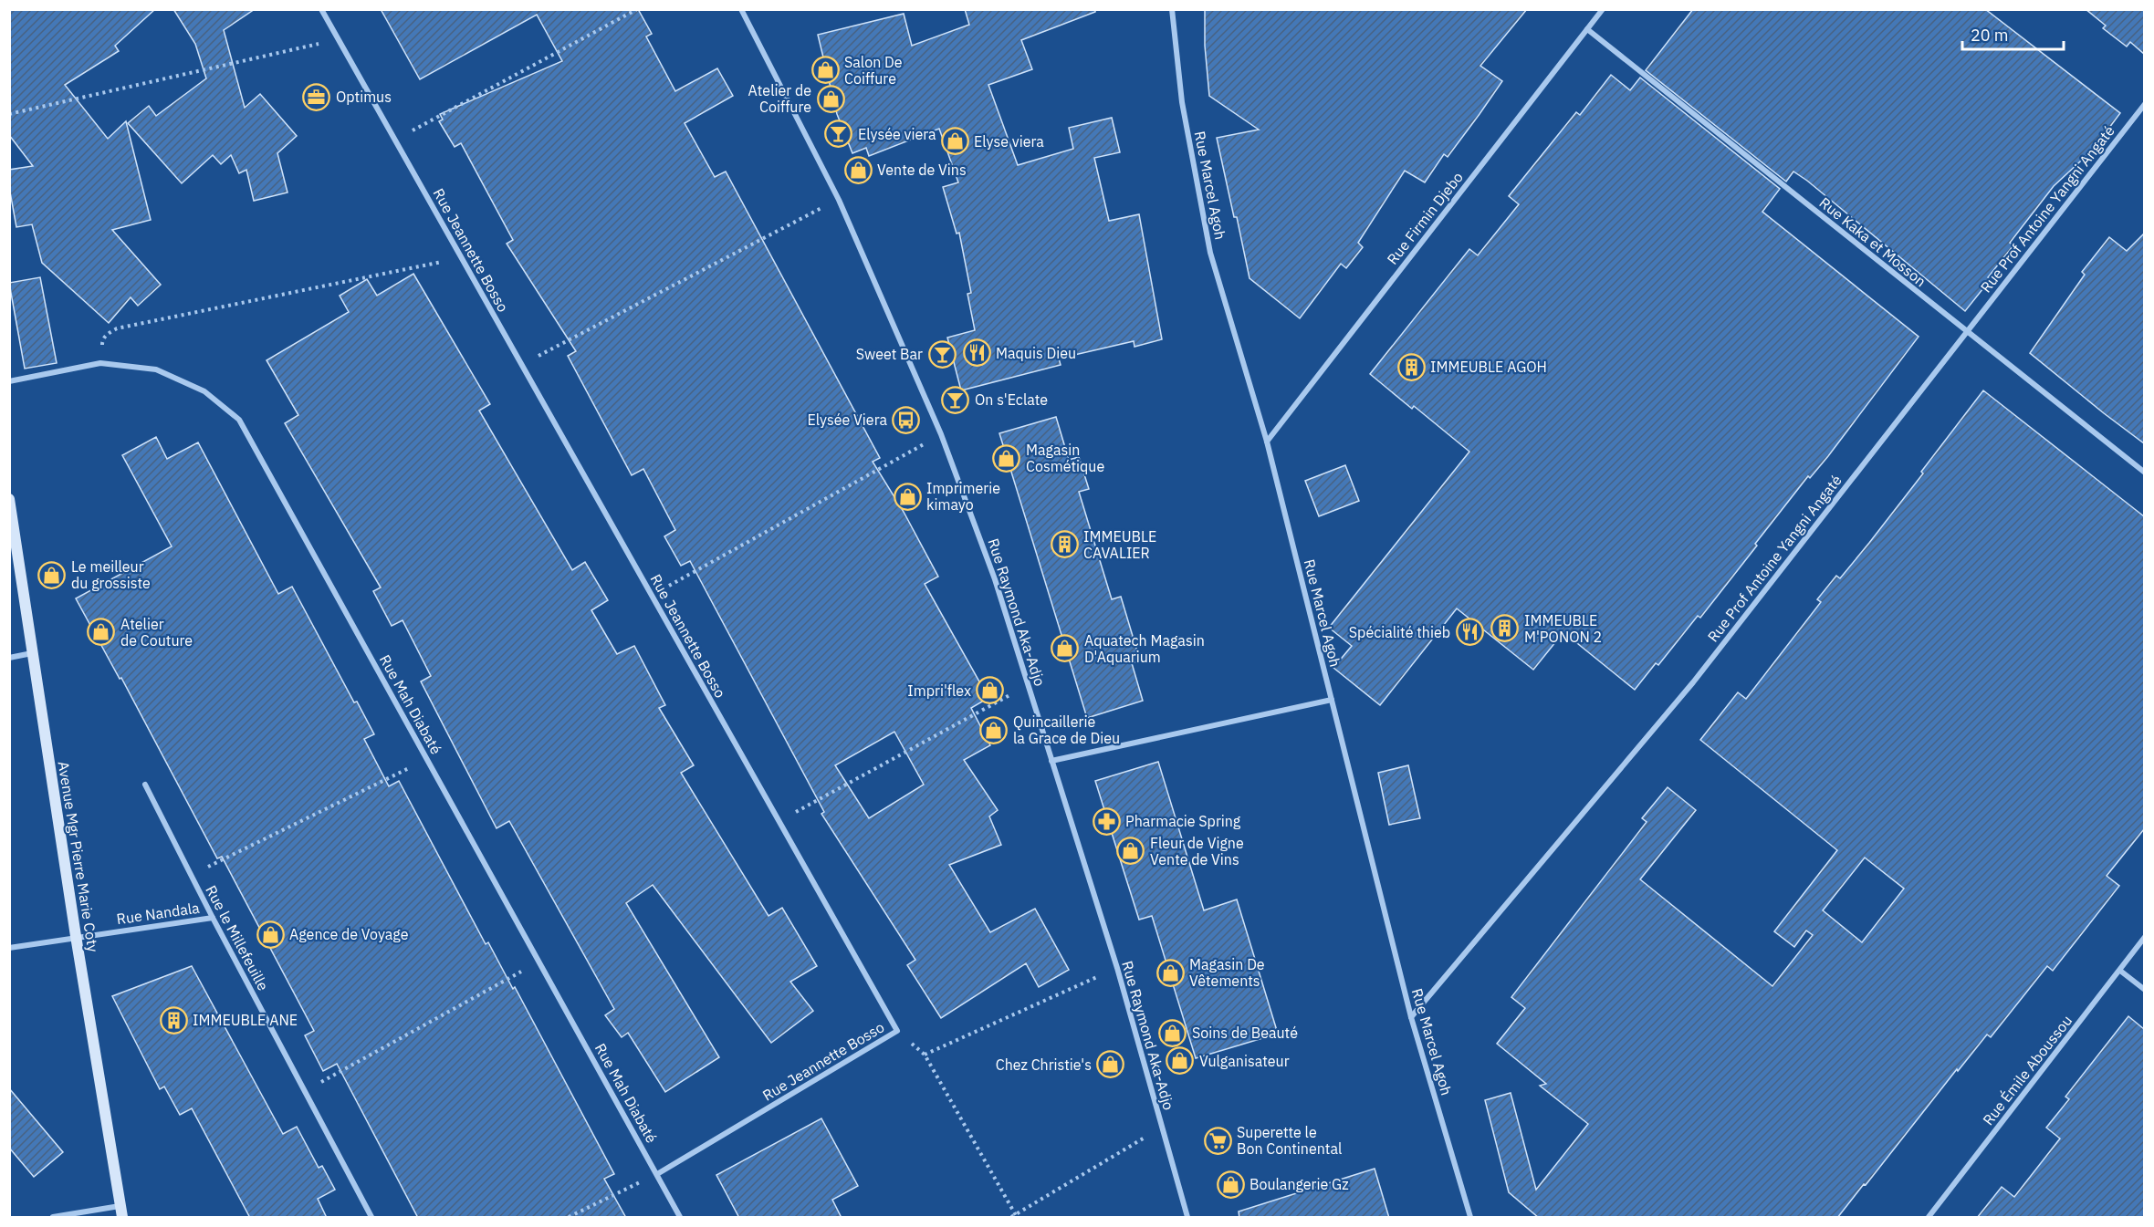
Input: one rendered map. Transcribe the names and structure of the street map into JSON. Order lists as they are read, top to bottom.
{
  "streets": {
    "street": [
      "Rue Marcel Agoh",
      "Rue Prof Antoine Yangni Angaté",
      "Rue Firmin Djebo",
      "Rue Kaka et Mosson",
      "Rue Jeannette Bosso",
      "Rue Raymond Aka-Adjo",
      "Rue Mah Diabaté",
      "Avenue Mgr Pierre Marie Coty",
      "Rue Nandala",
      "Rue le Millefeuille",
      "Rue Émile Aboussou"
    ]
  },
  "crossings": [
    ["Rue Marcel Agoh", "Rue Prof Antoine Yangni Angaté"],
    ["Rue Marcel Agoh", "Rue Firmin Djebo"],
    ["Rue Prof Antoine Yangni Angaté", "Rue Kaka et Mosson"],
    ["Rue Firmin Djebo", "Rue Kaka et Mosson"],
    ["Rue Jeannette Bosso", "Rue Mah Diabaté"],
    ["Avenue Mgr Pierre Marie Coty", "Rue Nandala"],
    ["Rue Nandala", "Rue le Millefeuille"]
  ],
  "places": {
    "shop": [
      "Salon De Coiffure",
      "Atelier de Coiffure",
      "Elyse viera",
      "Vente de Vins",
      "Magasin Cosmétique",
      "Imprimerie kimayo",
      "Le meilleur du grossiste",
      "Atelier de Couture",
      "Aquatech Magasin D'Aquarium",
      "Impri'flex",
      "Quincaillerie la Grace de Dieu",
      "Fleur de Vigne Vente de Vins",
      "Agence de Voyage",
      "Magasin De Vêtements",
      "Soins de Beauté",
      "Vulganisateur",
      "Chez Christie's",
      "Boulangerie Gz"
    ],
    "office": ["Optimus"],
    "bar": ["Elysée viera", "Sweet Bar", "On s'Eclate"],
    "restaurant": ["Maquis Dieu", "Spécialité thieb"],
    "building": [
      "IMMEUBLE AGOH",
      "IMMEUBLE CAVALIER",
      "IMMEUBLE M'PONON 2",
      "IMMEUBLE ANE"
    ],
    "bus stop": ["Elysée Viera"],
    "pharmacy": ["Pharmacie Spring"],
    "supermarket": ["Superette le Bon Continental"]
  },
  "scale_bar": "20 m"
}
